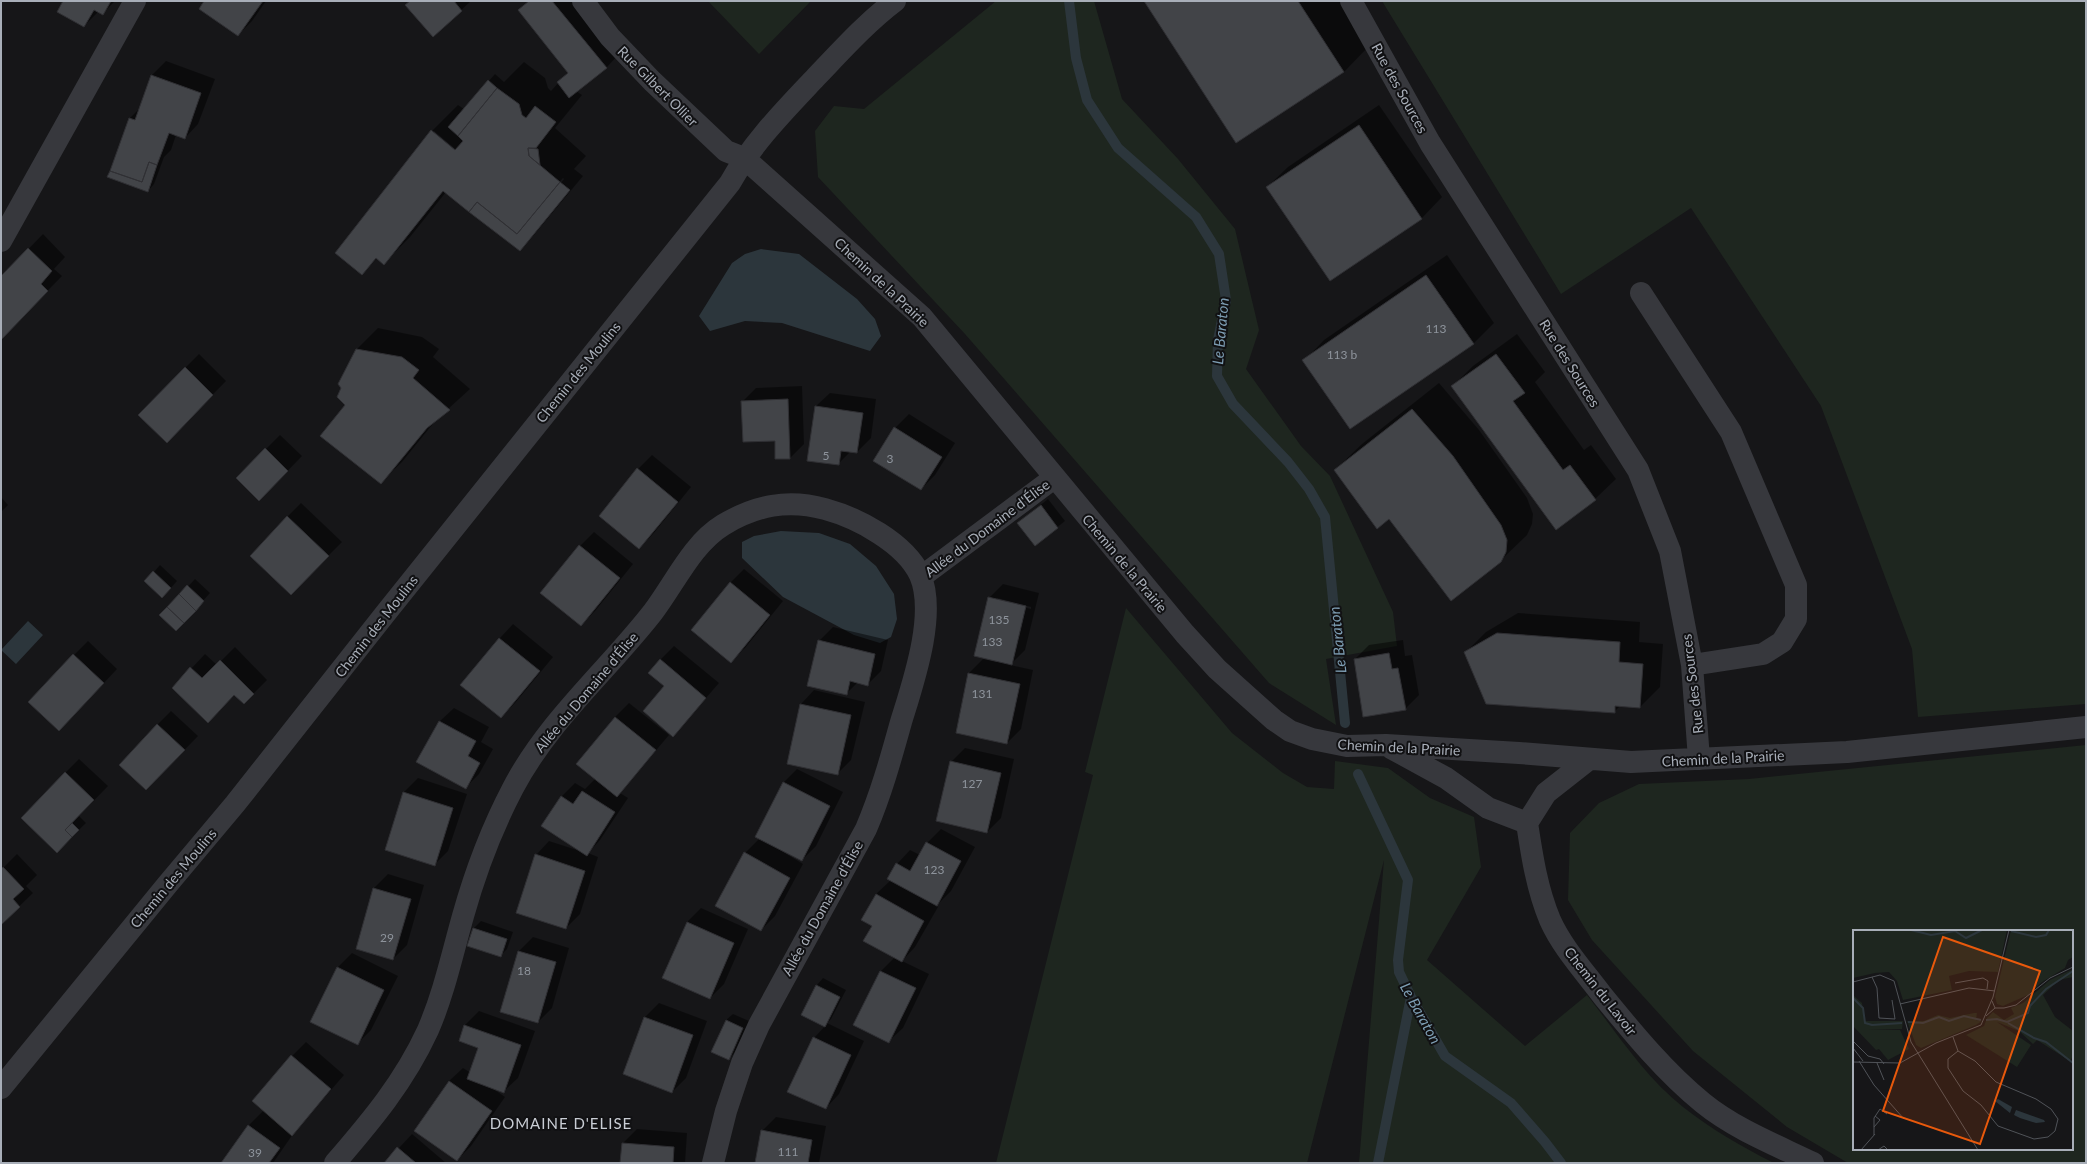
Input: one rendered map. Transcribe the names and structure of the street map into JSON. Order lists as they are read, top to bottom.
{
  "streets": {
    "street": [
      "Rue Gilbert Ollier",
      "Rue des Sources",
      "Chemin de la Prairie",
      "Chemin des Moulins",
      "Allée du Domaine d'Élise",
      "Chemin du Lavoir"
    ]
  },
  "crossings": [
    ["Rue Gilbert Ollier", "Chemin de la Prairie"],
    ["Rue Gilbert Ollier", "Chemin des Moulins"],
    ["Rue des Sources", "Chemin de la Prairie"],
    ["Chemin de la Prairie", "Chemin des Moulins"],
    ["Chemin de la Prairie", "Allée du Domaine d'Élise"]
  ],
  "districts": ["DOMAINE D'ELISE"],
  "water": ["Le Baraton"],
  "house_numbers": [
    "113",
    "113 b",
    "5",
    "3",
    "135",
    "133",
    "131",
    "127",
    "123",
    "29",
    "18",
    "111",
    "39"
  ]
}
